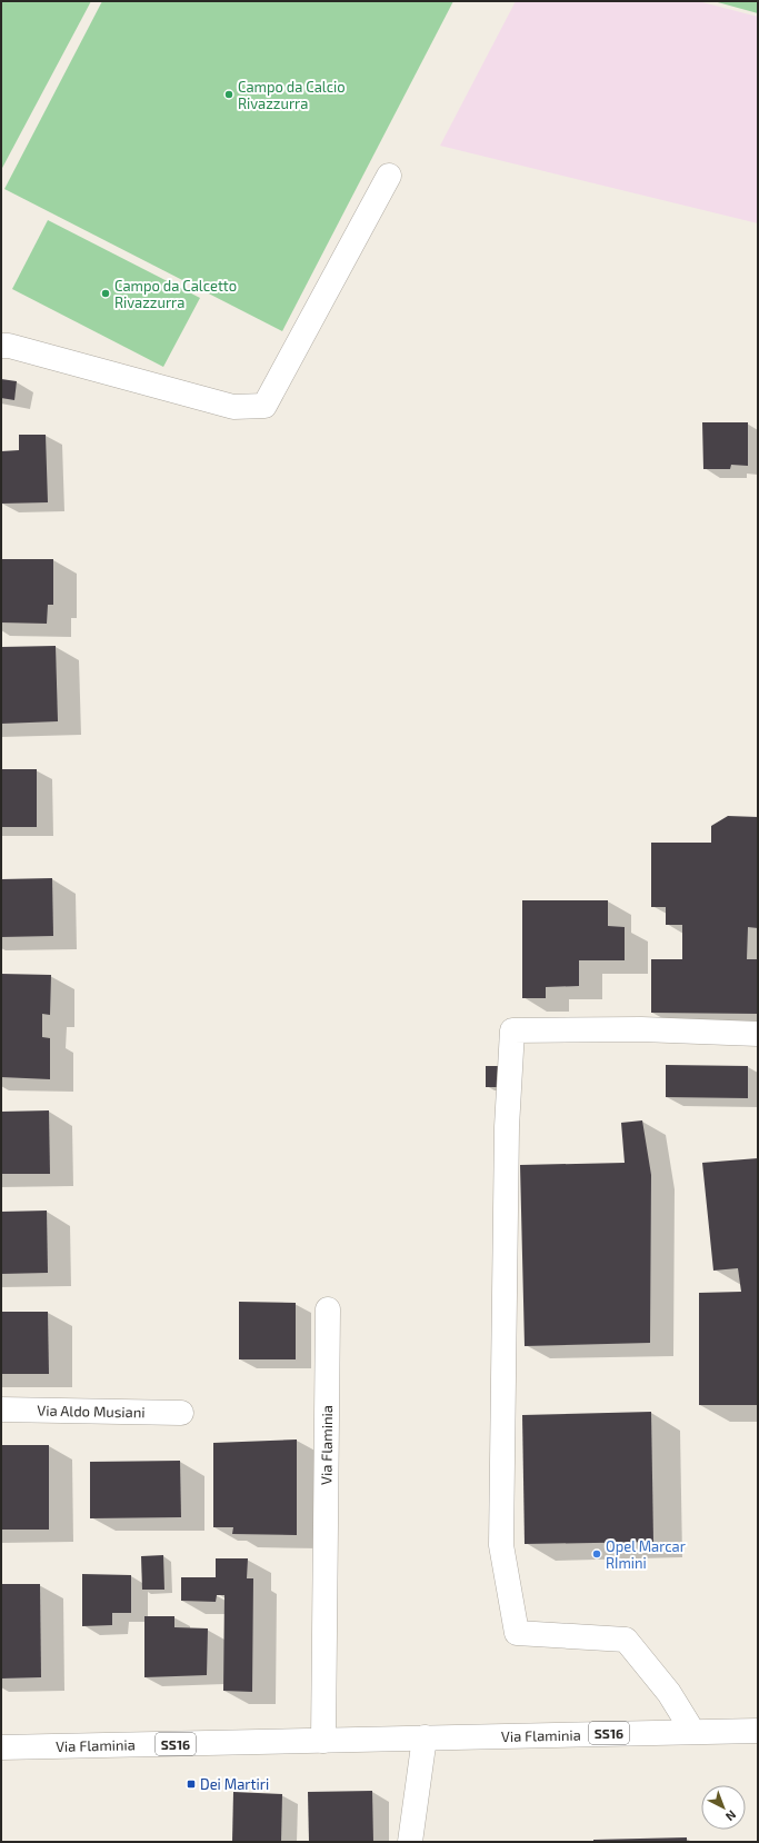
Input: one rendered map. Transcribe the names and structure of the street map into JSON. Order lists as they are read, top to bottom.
{
  "streets": {
    "main road": ["Via Aldo Musiani", "Via Flaminia", "SS16"]
  },
  "places": {
    "other": ["Campo da Calcio Rivazzurra", "Campo da Calcetto Rivazzurra", "Opel Marcar RImini"],
    "transit": ["Dei Martiri"]
  },
  "north": "bottom right"
}
